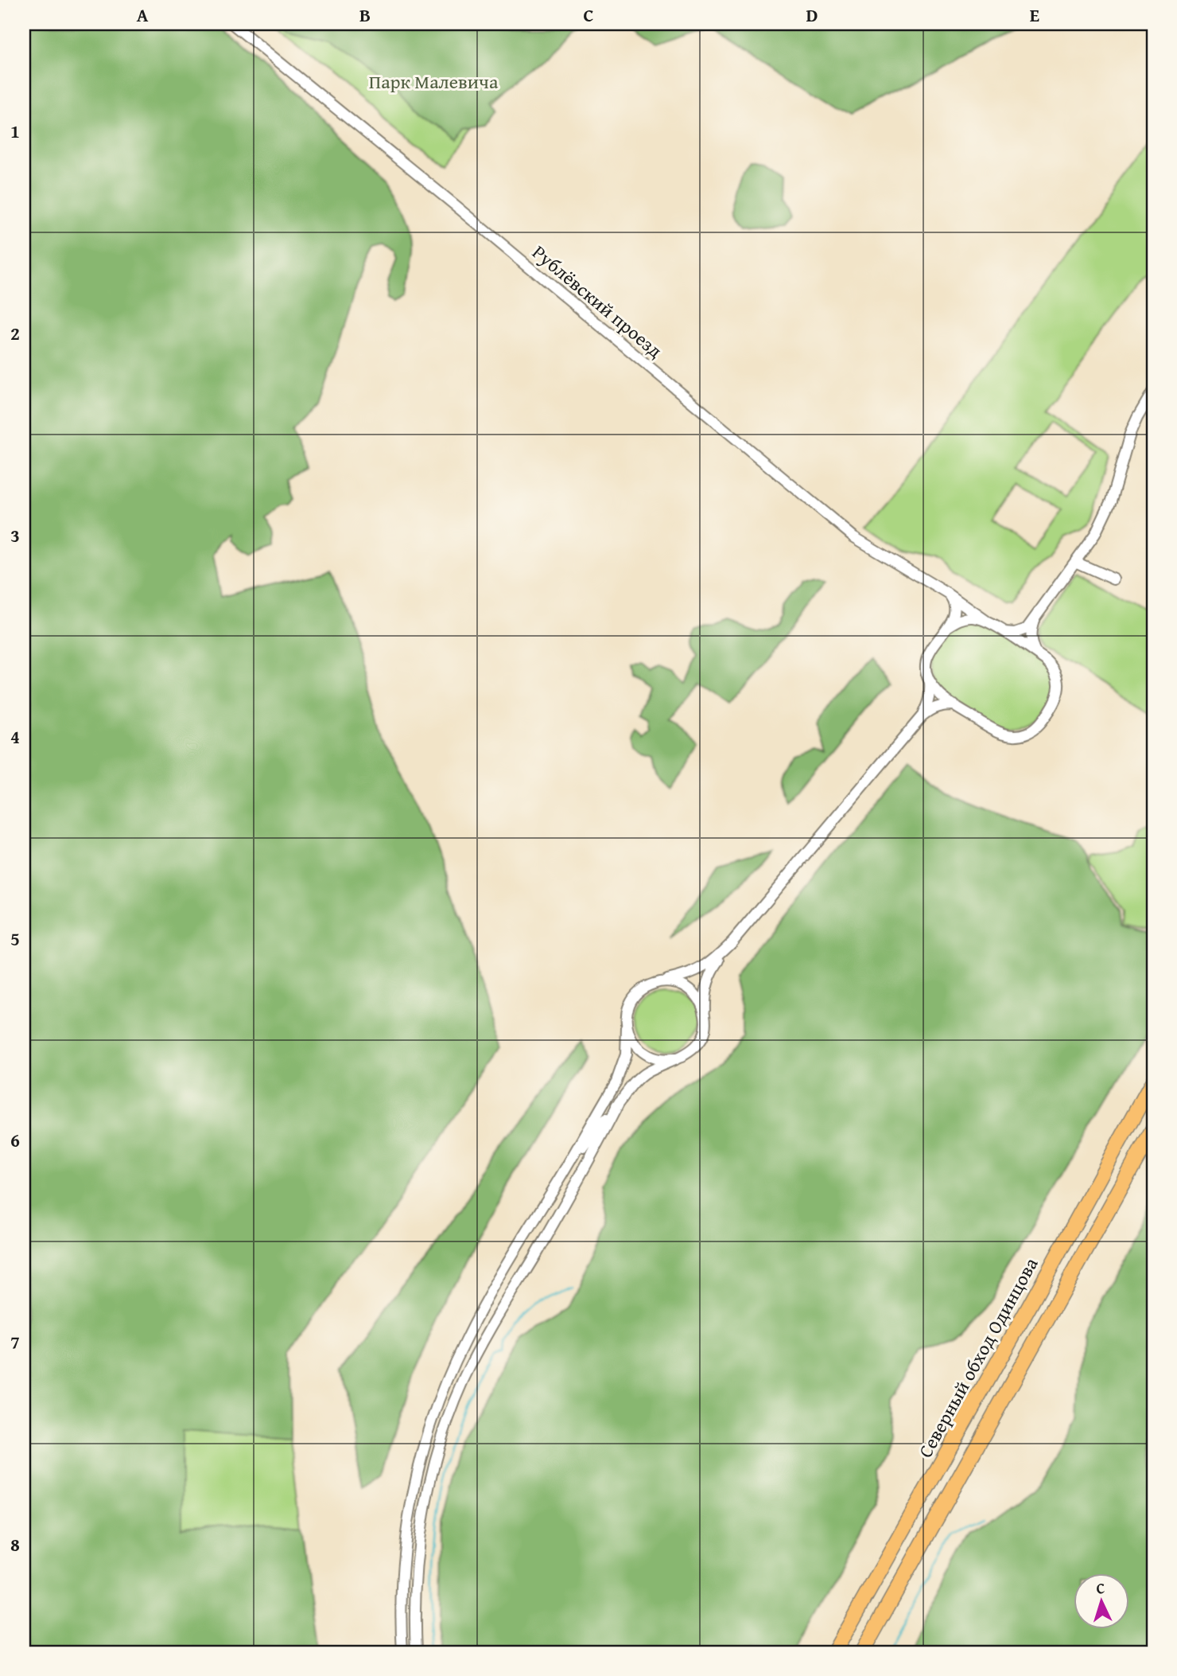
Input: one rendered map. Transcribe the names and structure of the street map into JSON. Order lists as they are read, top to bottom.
{
  "streets": {
    "highway": ["Северный обход Одинцова"],
    "street": ["Рублёвский проезд"]
  },
  "parks": ["Парк Малевича"],
  "north": "top",
  "grid": {
    "columns": [
      "A",
      "B",
      "C",
      "D",
      "E"
    ],
    "rows": [
      "1",
      "2",
      "3",
      "4",
      "5",
      "6",
      "7",
      "8"
    ]
  }
}
